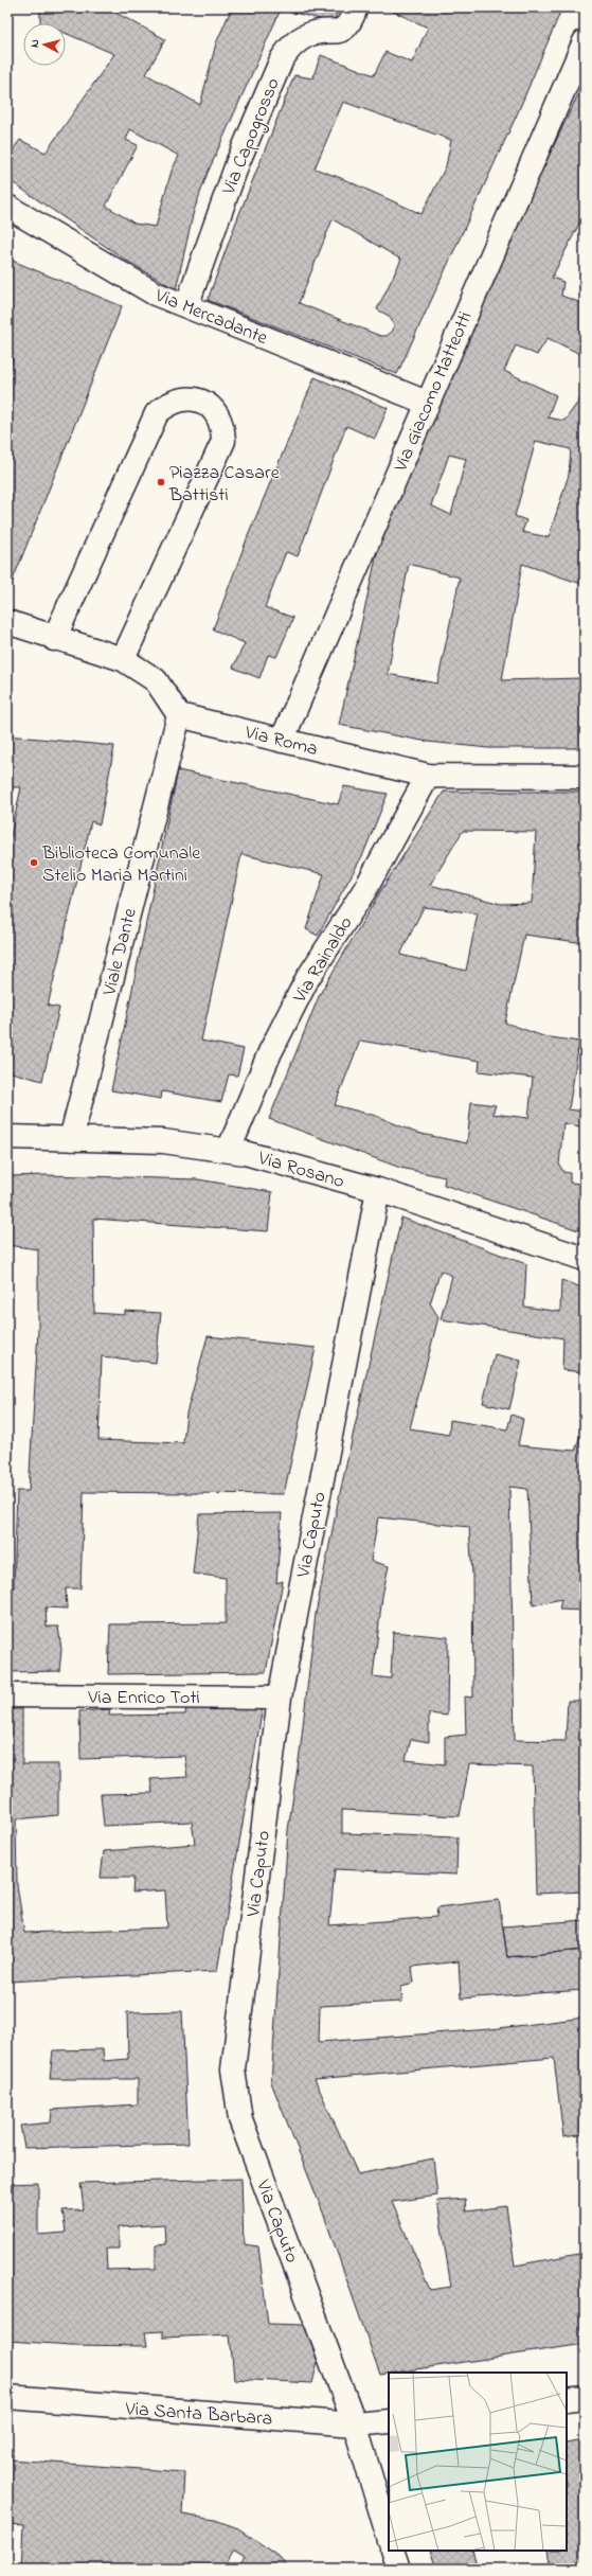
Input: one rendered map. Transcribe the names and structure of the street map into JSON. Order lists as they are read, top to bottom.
{
  "streets": {
    "street": [
      "Via Capogrosso",
      "Via Mercadante",
      "Via Giacomo Matteotti",
      "Via Roma",
      "Viale Dante",
      "Via Rainaldo",
      "Via Rosano",
      "Via Caputo",
      "Via Enrico Toti",
      "Via Santa Barbara"
    ]
  },
  "crossings": [
    ["Via Capogrosso", "Via Mercadante"],
    ["Via Mercadante", "Via Giacomo Matteotti"],
    ["Via Giacomo Matteotti", "Via Roma"],
    ["Via Roma", "Viale Dante"],
    ["Via Roma", "Via Rainaldo"],
    ["Viale Dante", "Via Rosano"],
    ["Via Rainaldo", "Via Rosano"],
    ["Via Rosano", "Via Caputo"],
    ["Via Caputo", "Via Enrico Toti"],
    ["Via Caputo", "Via Santa Barbara"]
  ],
  "places": ["Piazza Casare Battisti", "Biblioteca Comunale Stelio Maria Martini"],
  "north": "left"
}
